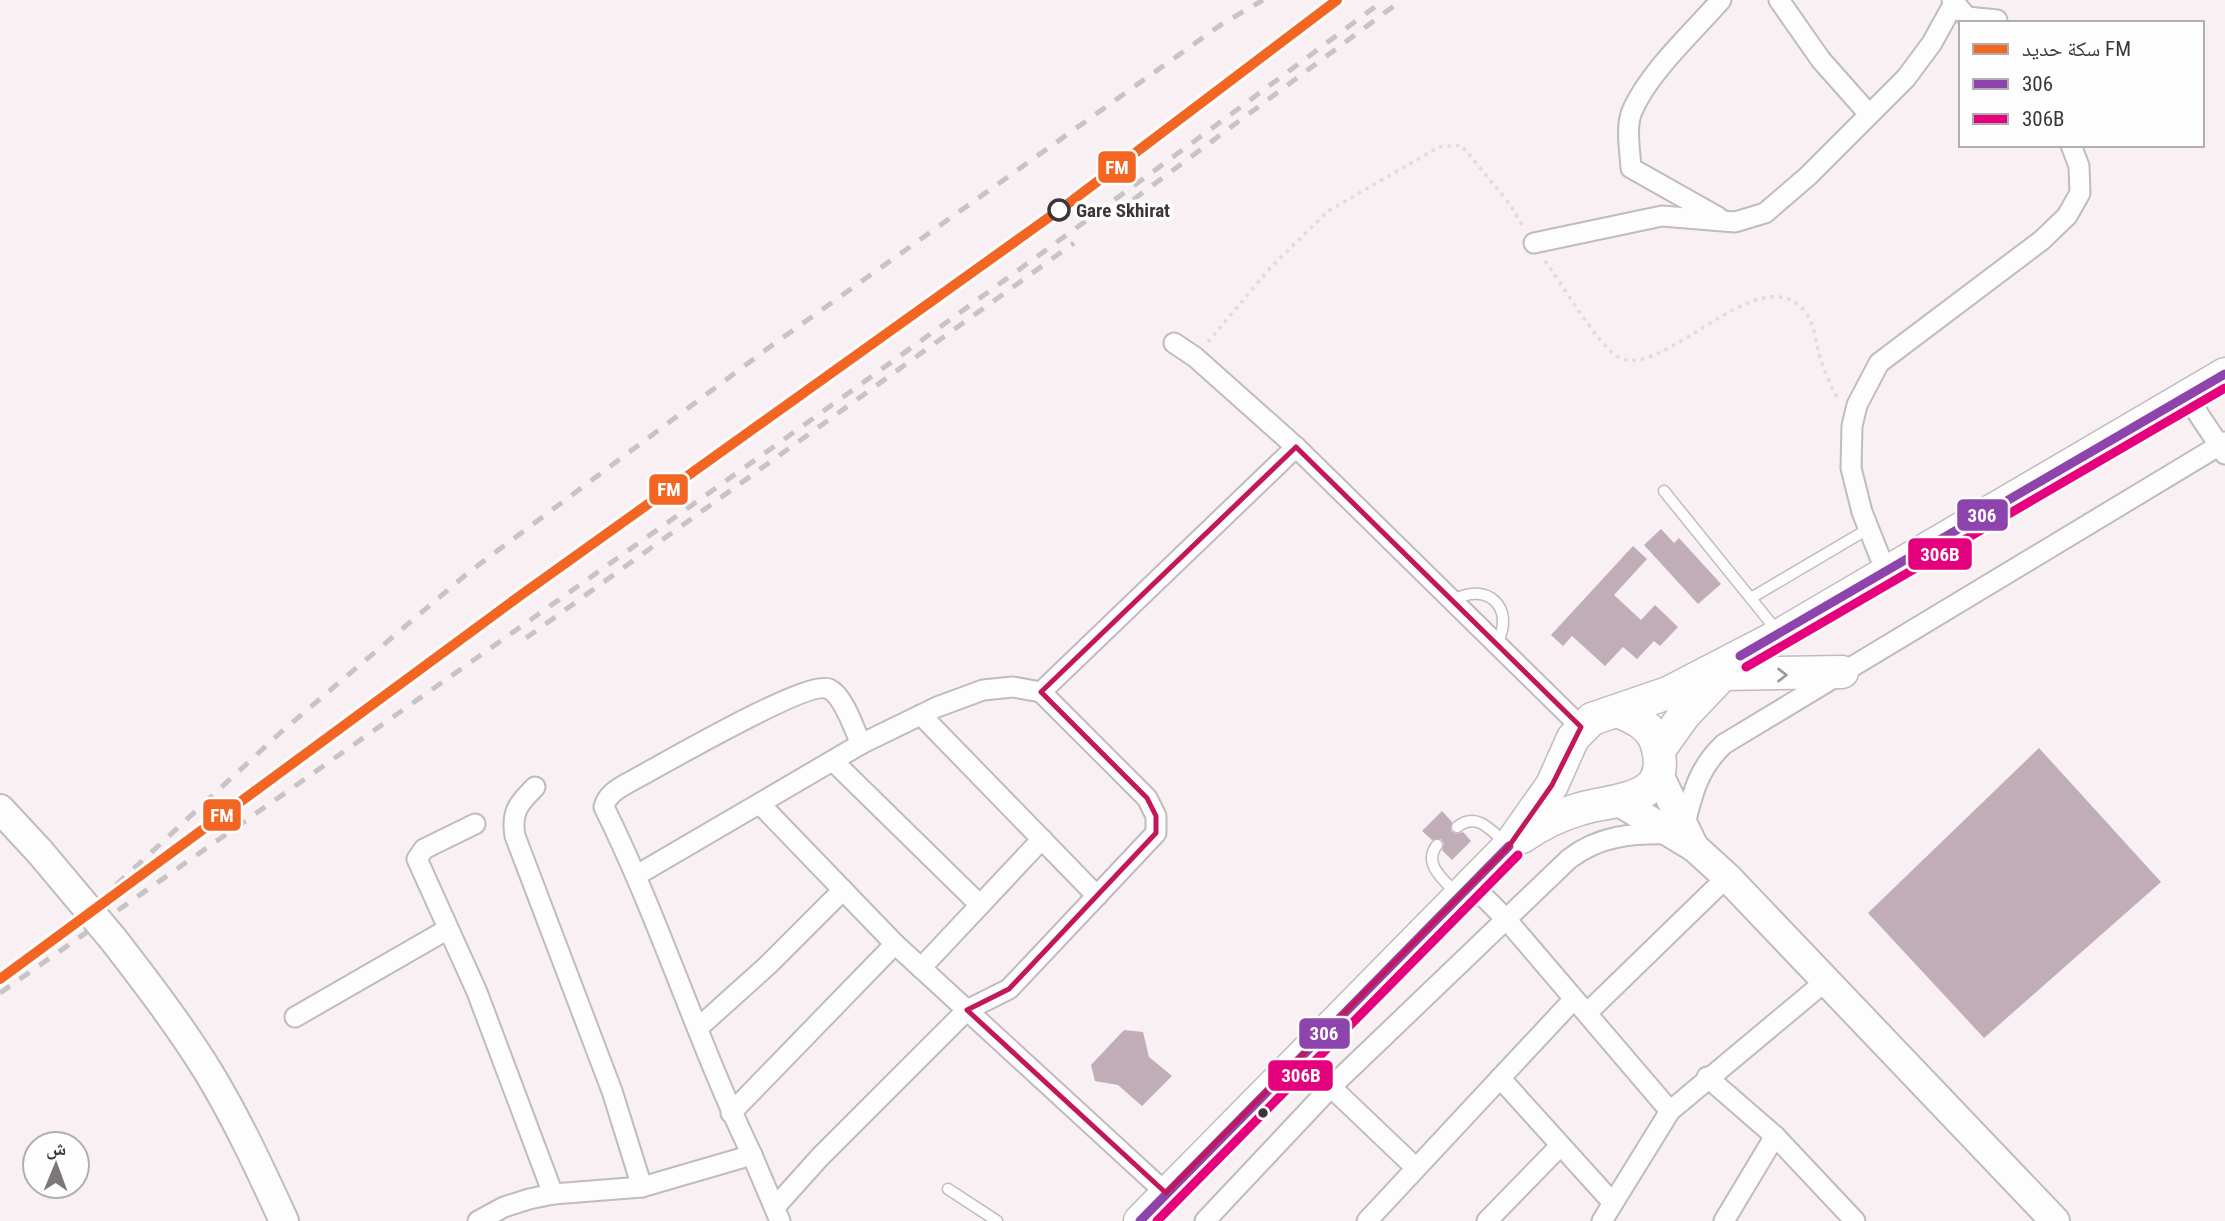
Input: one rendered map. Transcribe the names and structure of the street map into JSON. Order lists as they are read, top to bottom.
{
  "places": ["Gare Skhirat"],
  "lines": ["rail line FM", "transit line 306", "transit line 306B"],
  "legend": ["سكة حديد FM", "306", "306B"],
  "north": "top"
}
